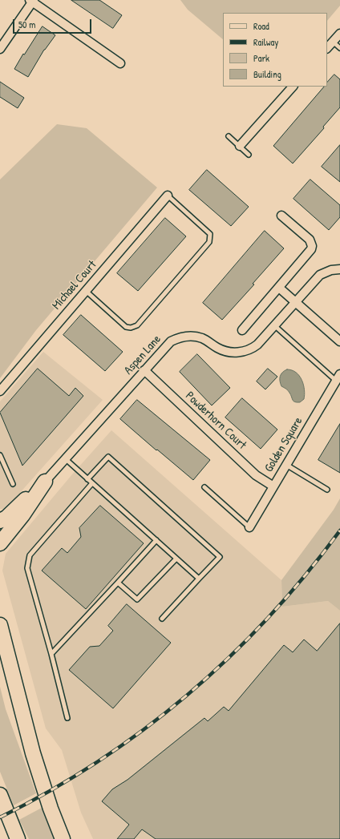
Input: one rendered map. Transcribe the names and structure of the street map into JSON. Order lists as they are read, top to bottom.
{
  "streets": {
    "street": [
      "Michael Court",
      "Aspen Lane",
      "Powderhorn Court",
      "Golden Square"
    ]
  },
  "crossings": [
    ["Aspen Lane", "Powderhorn Court"],
    ["Powderhorn Court", "Golden Square"]
  ],
  "legend": [
    "Road",
    "Railway",
    "Park",
    "Building"
  ],
  "scale_bar": "50 m"
}
